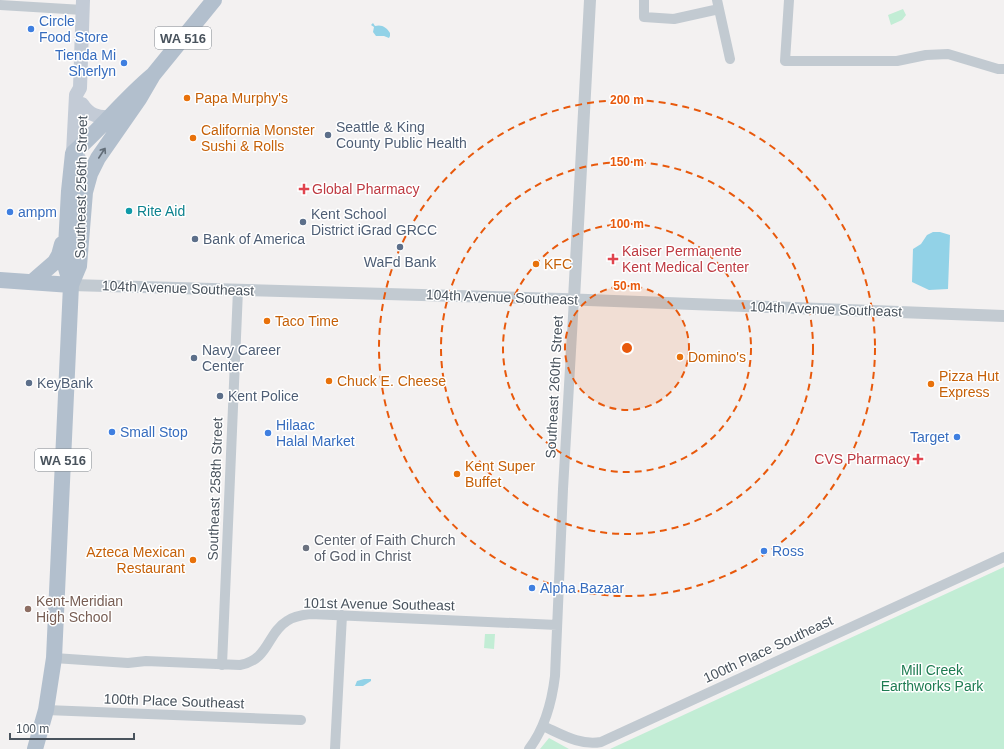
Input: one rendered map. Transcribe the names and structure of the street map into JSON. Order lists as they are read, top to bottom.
{
  "streets": {
    "main road": ["WA 516", "Southeast 256th Street", "104th Avenue Southeast"],
    "street": [
      "Southeast 260th Street",
      "Southeast 258th Street",
      "101st Avenue Southeast",
      "100th Place Southeast"
    ]
  },
  "crossings": [
    ["WA 516", "Southeast 256th Street"],
    ["Southeast 256th Street", "104th Avenue Southeast"],
    ["Southeast 256th Street", "101st Avenue Southeast"],
    ["Southeast 256th Street", "100th Place Southeast"],
    ["104th Avenue Southeast", "Southeast 260th Street"],
    ["104th Avenue Southeast", "Southeast 258th Street"],
    ["Southeast 260th Street", "101st Avenue Southeast"],
    ["Southeast 260th Street", "100th Place Southeast"],
    ["Southeast 258th Street", "101st Avenue Southeast"]
  ],
  "parks": ["Mill Creek Earthworks Park"],
  "places": {
    "other": [
      "Circle Food Store",
      "Tienda Mi Sherlyn",
      "Papa Murphy's",
      "Seattle & King County Public Health",
      "California Monster Sushi & Rolls",
      "Rite Aid",
      "ampm",
      "Kent School District iGrad GRCC",
      "Bank of America",
      "WaFd Bank",
      "KFC",
      "Taco Time",
      "Domino's",
      "Navy Career Center",
      "Chuck E. Cheese",
      "KeyBank",
      "Pizza Hut Express",
      "Kent Police",
      "Small Stop",
      "Hilaac Halal Market",
      "Target",
      "Kent Super Buffet",
      "Center of Faith Church of God in Christ",
      "Ross",
      "Azteca Mexican Restaurant",
      "Alpha Bazaar",
      "Kent-Meridian High School"
    ],
    "health": ["Global Pharmacy", "Kaiser Permanente Kent Medical Center", "CVS Pharmacy"]
  },
  "scale_bar": "100 m",
  "rings": [
    "200 m",
    "150 m",
    "100 m",
    "50 m"
  ]
}
